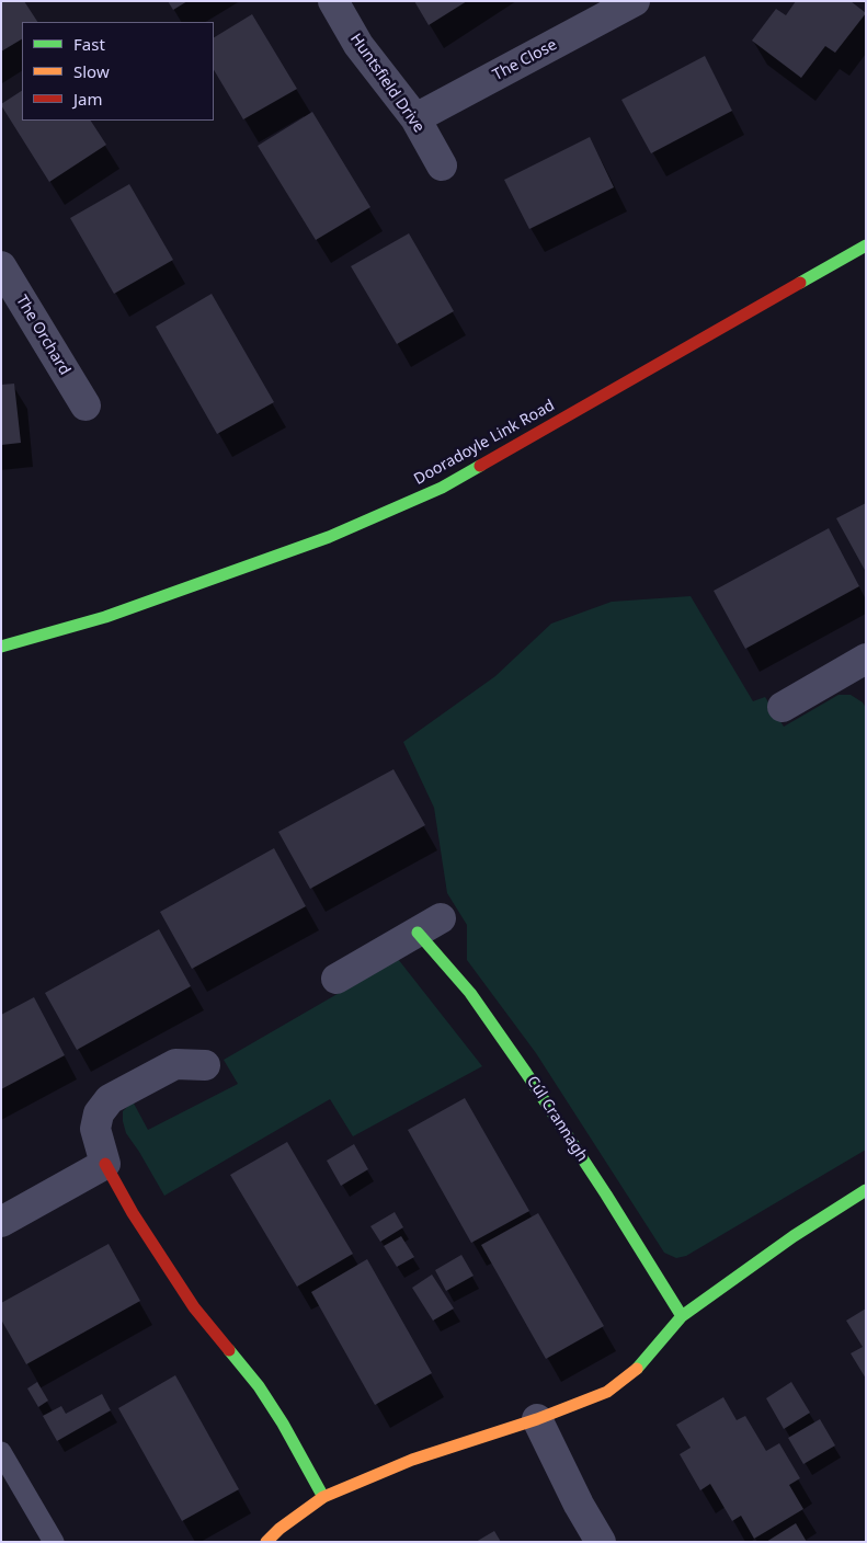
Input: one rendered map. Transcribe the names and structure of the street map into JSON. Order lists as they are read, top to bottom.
{
  "streets": {
    "street": [
      "The Close",
      "Huntsfield Drive",
      "The Orchard",
      "Dooradoyle Link Road",
      "Cúl Crannagh"
    ]
  },
  "crossings": [
    ["The Close", "Huntsfield Drive"]
  ],
  "legend": ["Fast", "Slow", "Jam"]
}
